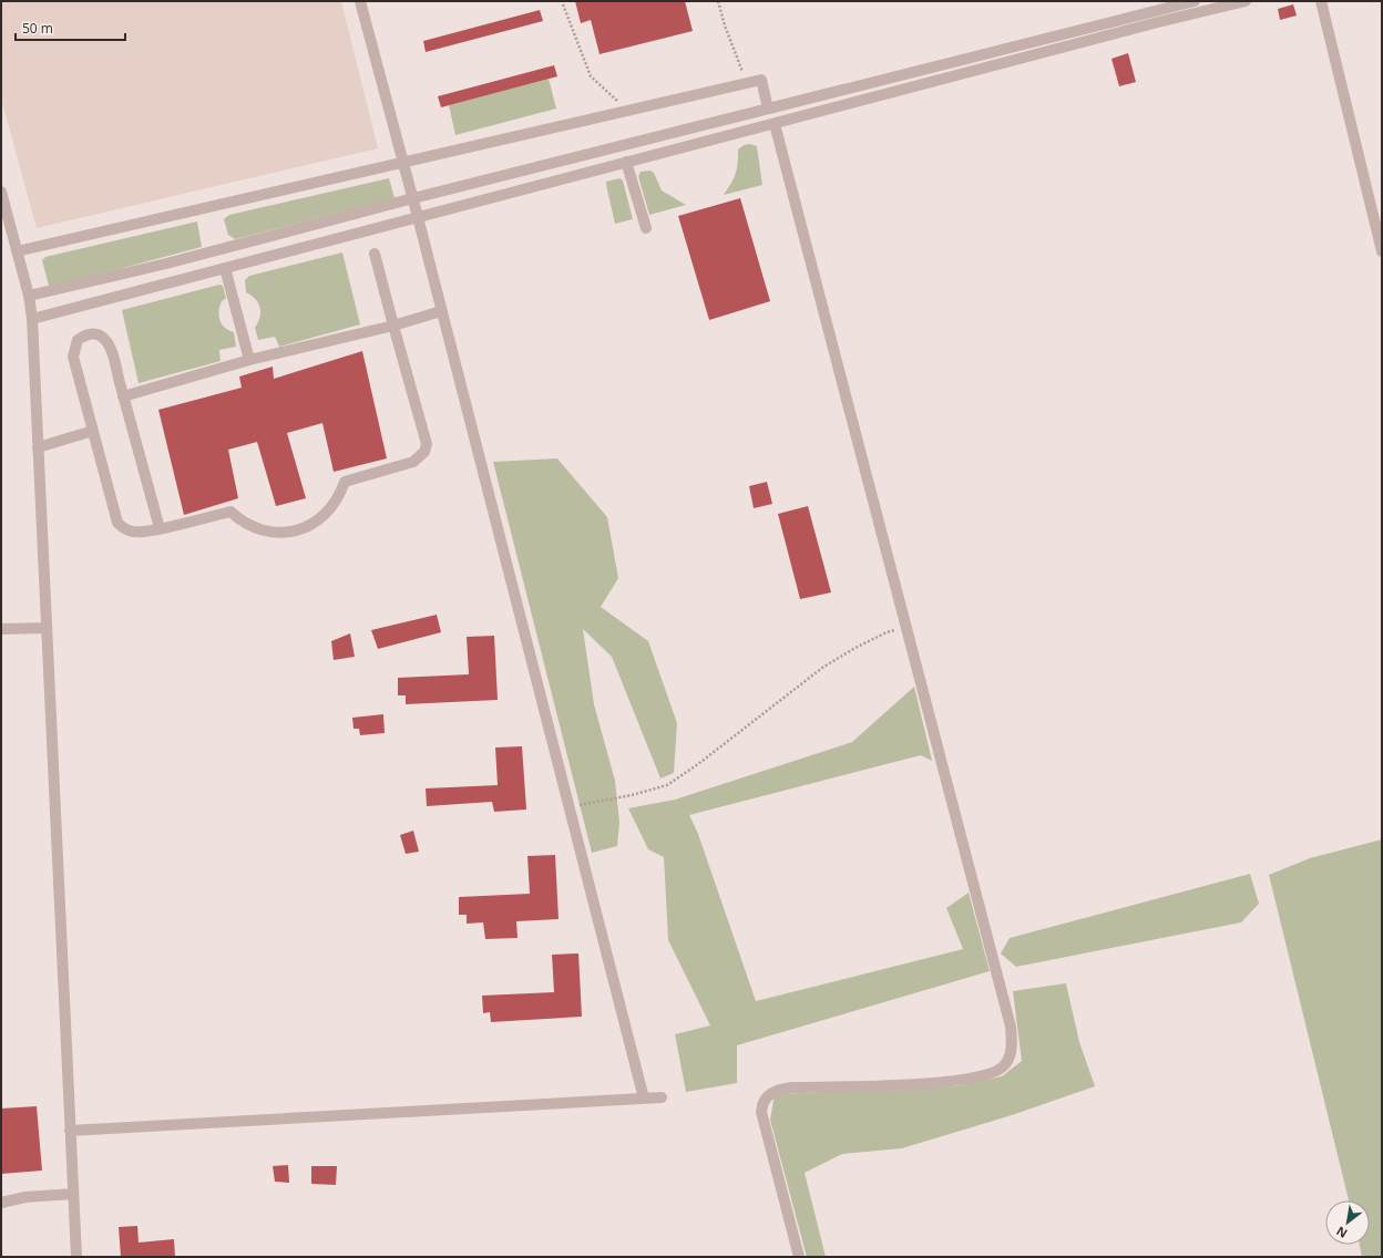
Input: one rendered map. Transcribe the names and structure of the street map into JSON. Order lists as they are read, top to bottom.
{
  "scale_bar": "50 m",
  "north": "bottom left"
}
